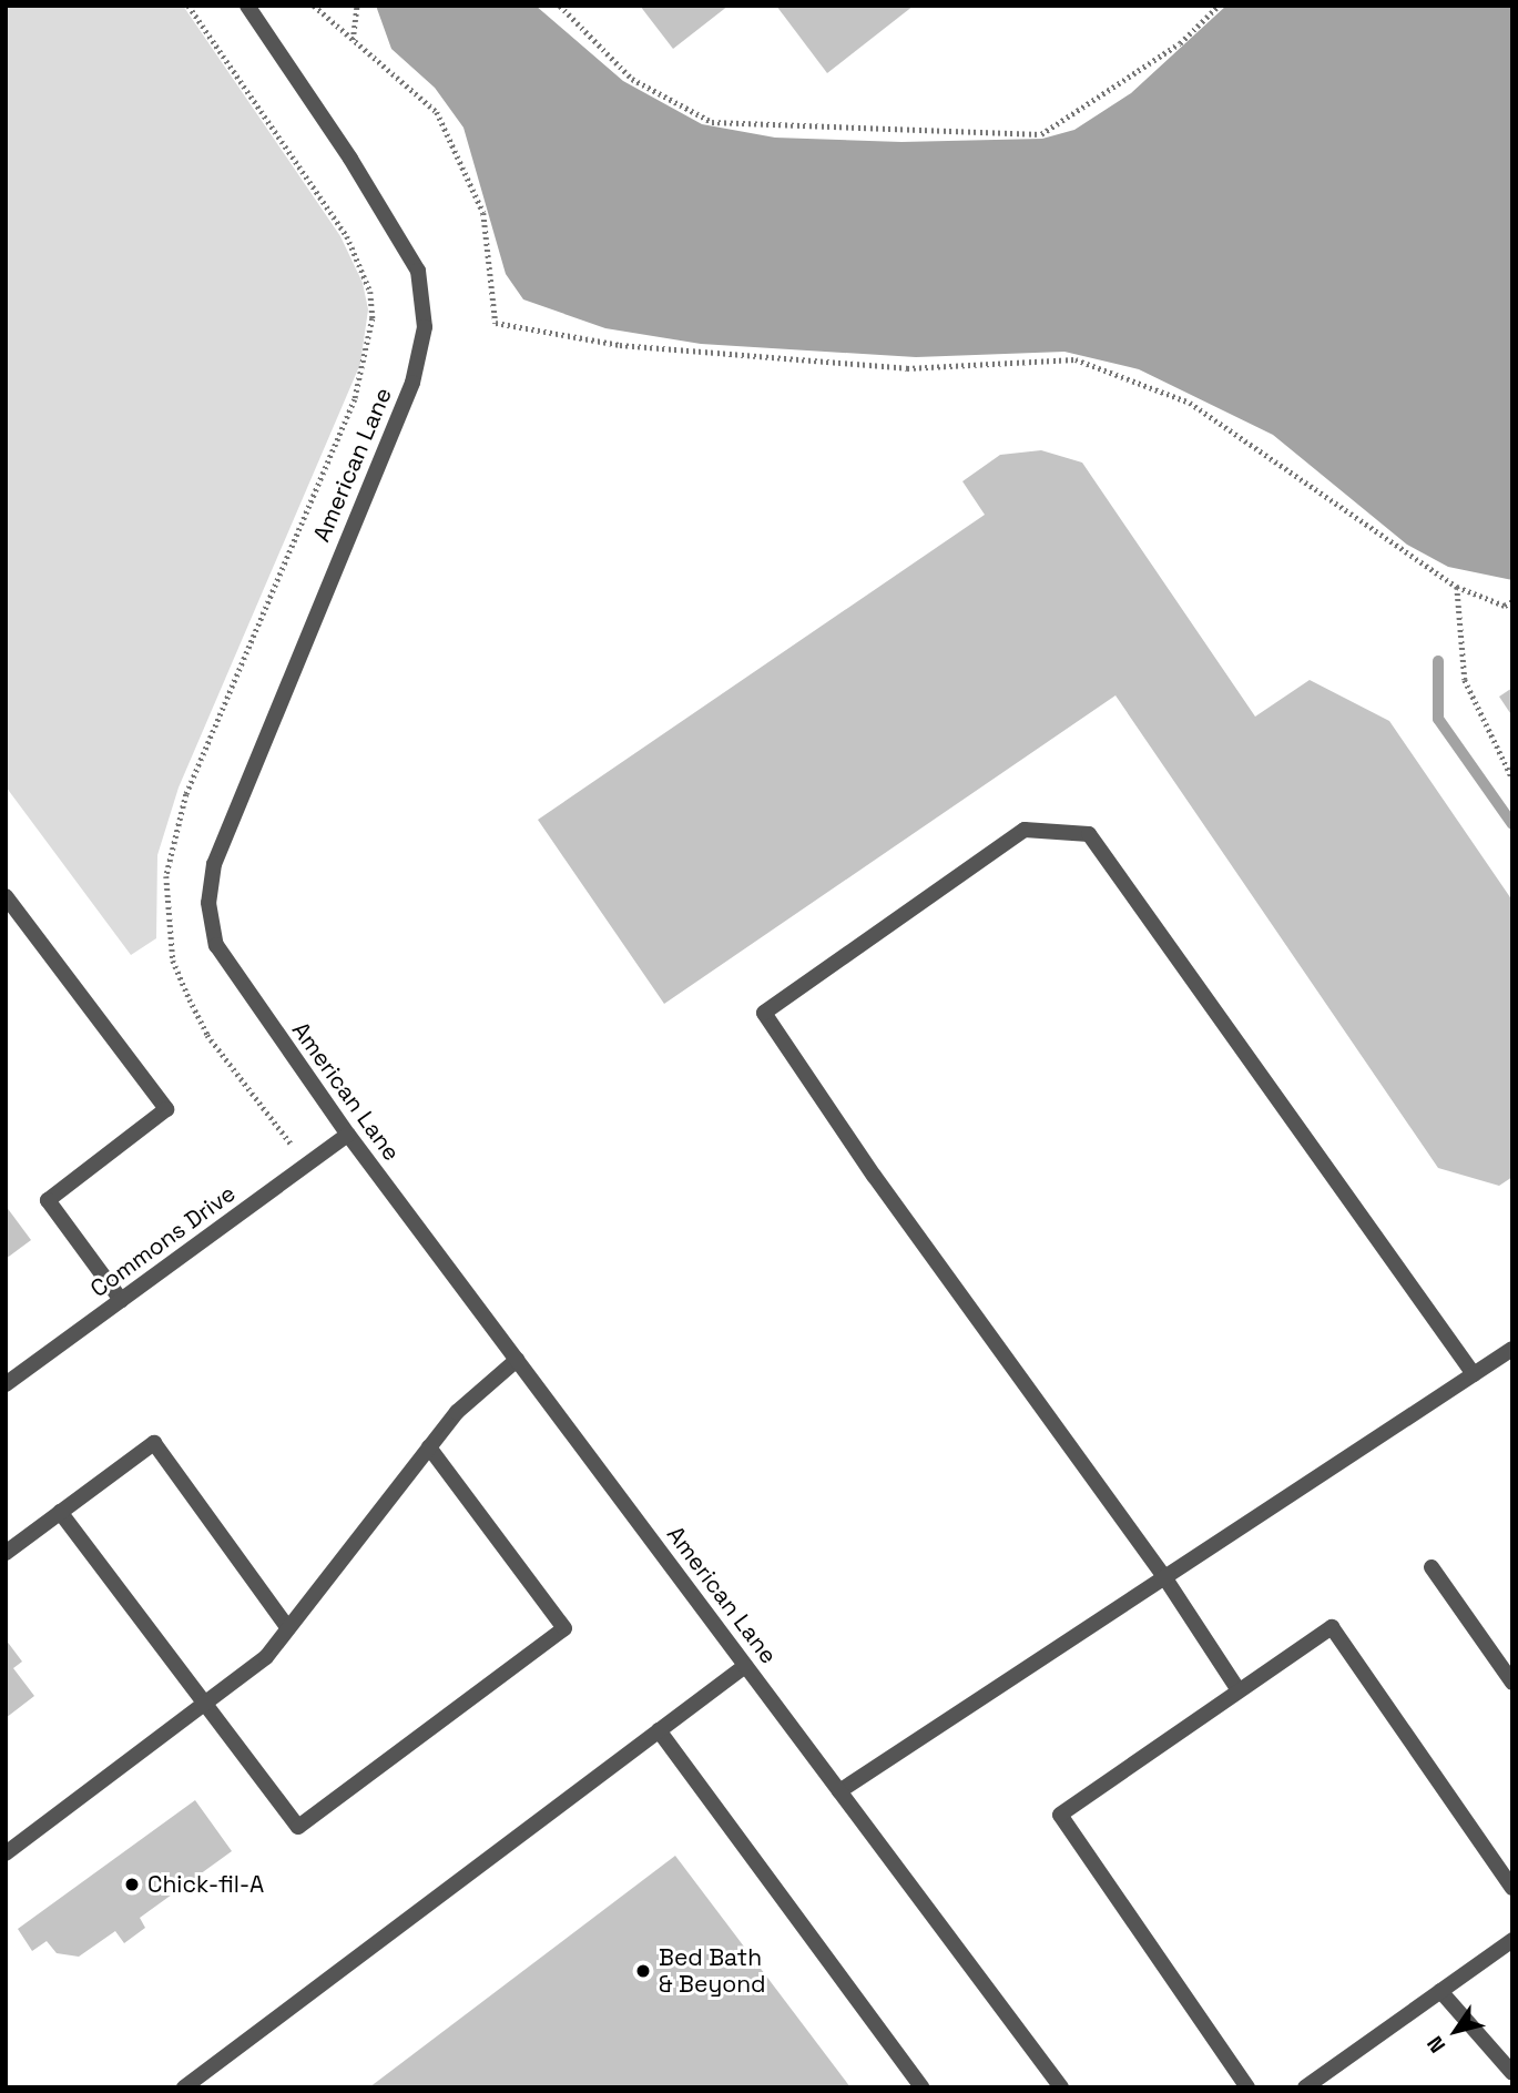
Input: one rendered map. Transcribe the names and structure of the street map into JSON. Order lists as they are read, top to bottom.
{
  "streets": {
    "street": ["American Lane", "Commons Drive"]
  },
  "crossings": [
    ["American Lane", "Commons Drive"]
  ],
  "places": ["Chick-fil-A", "Bed Bath & Beyond"],
  "north": "bottom left"
}
